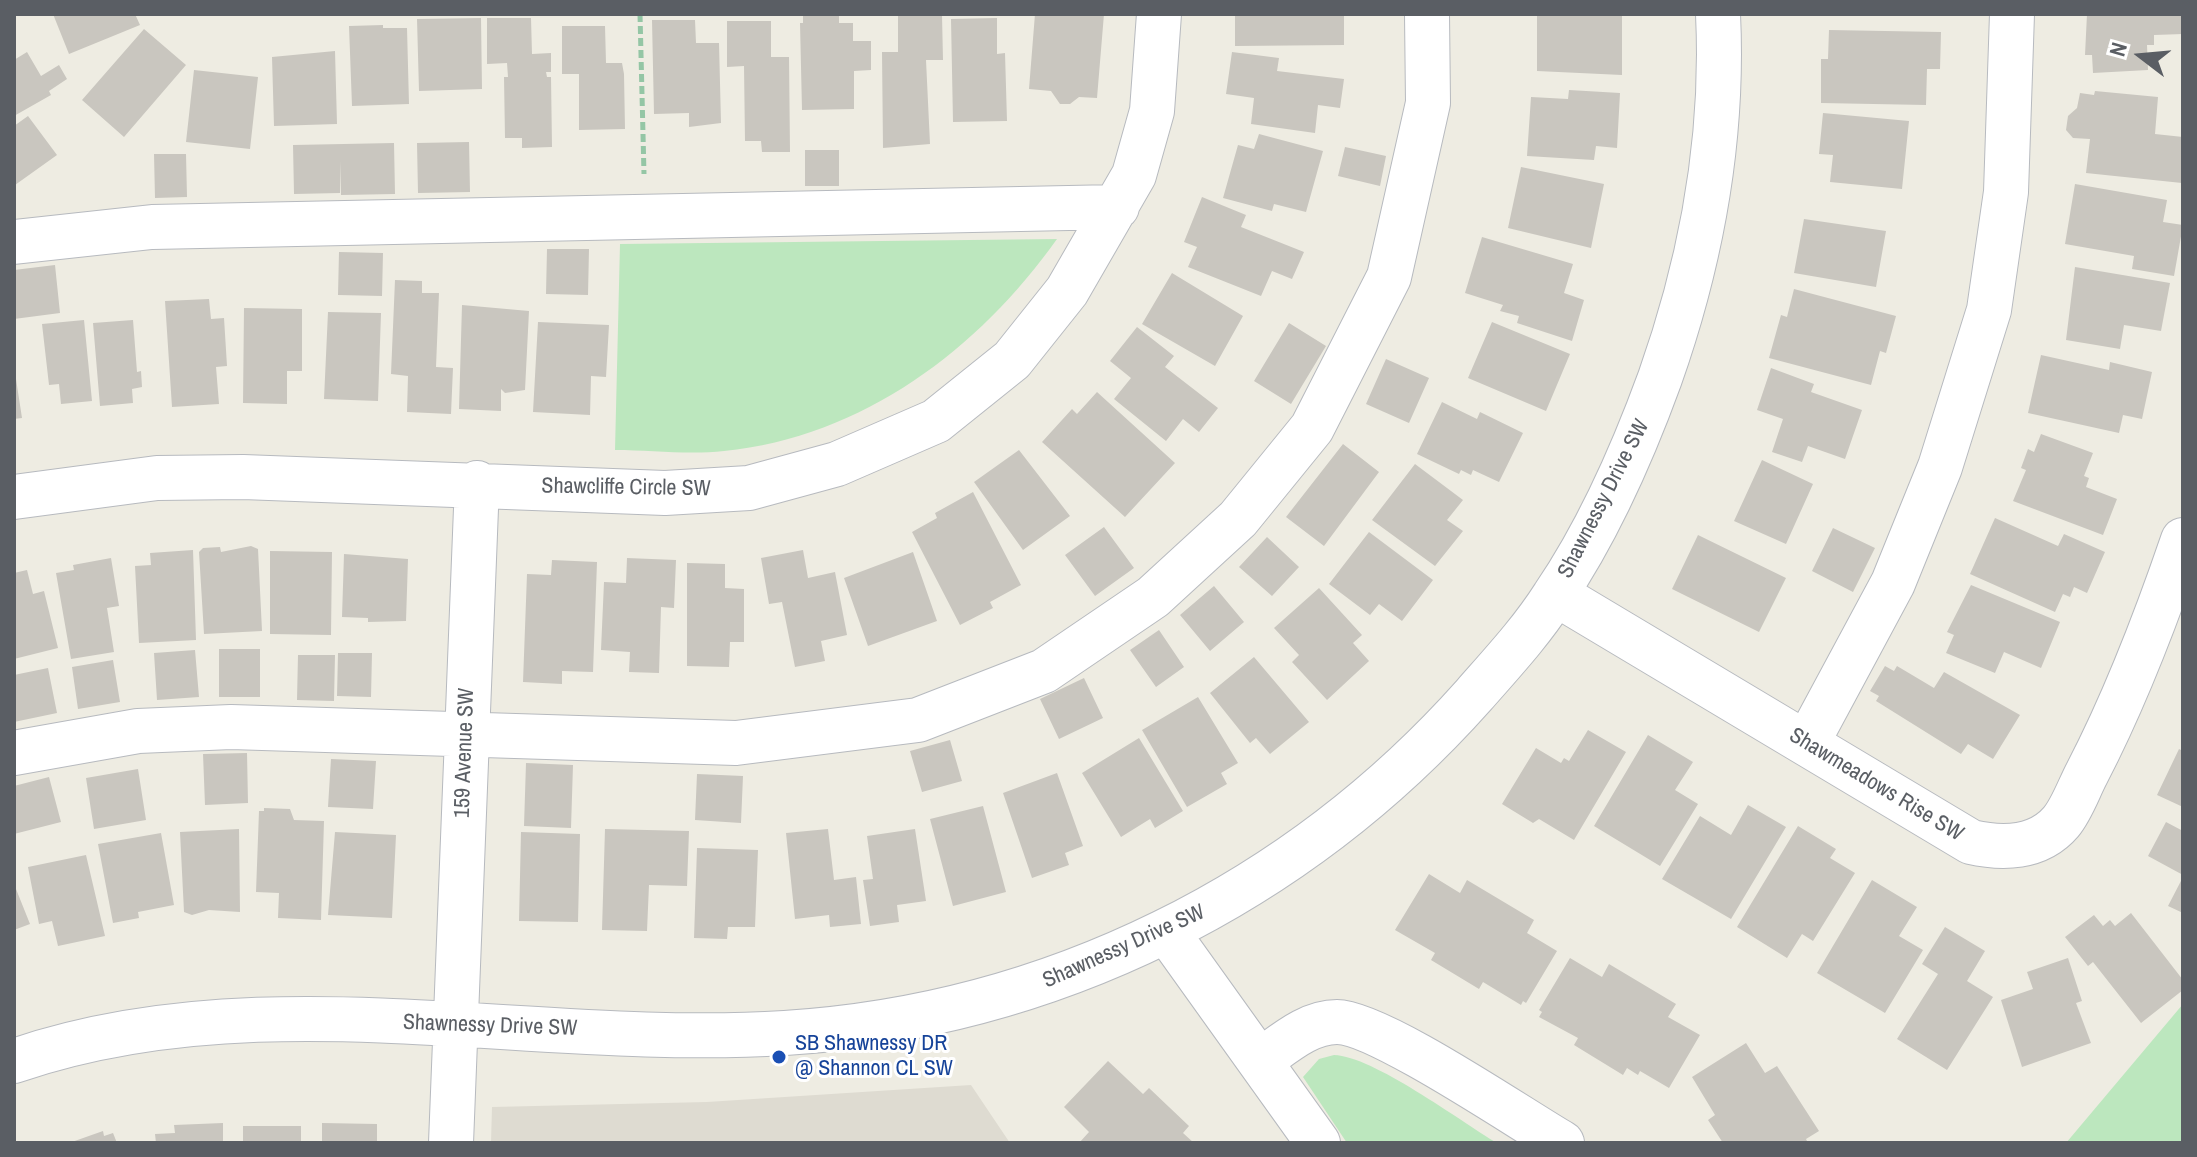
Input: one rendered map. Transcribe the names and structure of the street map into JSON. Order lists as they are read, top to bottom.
{
  "streets": {
    "street": [
      "Shawcliffe Circle SW",
      "Shawnessy Drive SW",
      "159 Avenue SW",
      "Shawmeadows Rise SW"
    ]
  },
  "crossings": [
    ["Shawcliffe Circle SW", "159 Avenue SW"],
    ["Shawnessy Drive SW", "159 Avenue SW"],
    ["Shawnessy Drive SW", "Shawmeadows Rise SW"]
  ],
  "places": ["SB Shawnessy DR @ Shannon CL SW"],
  "north": "left"
}
